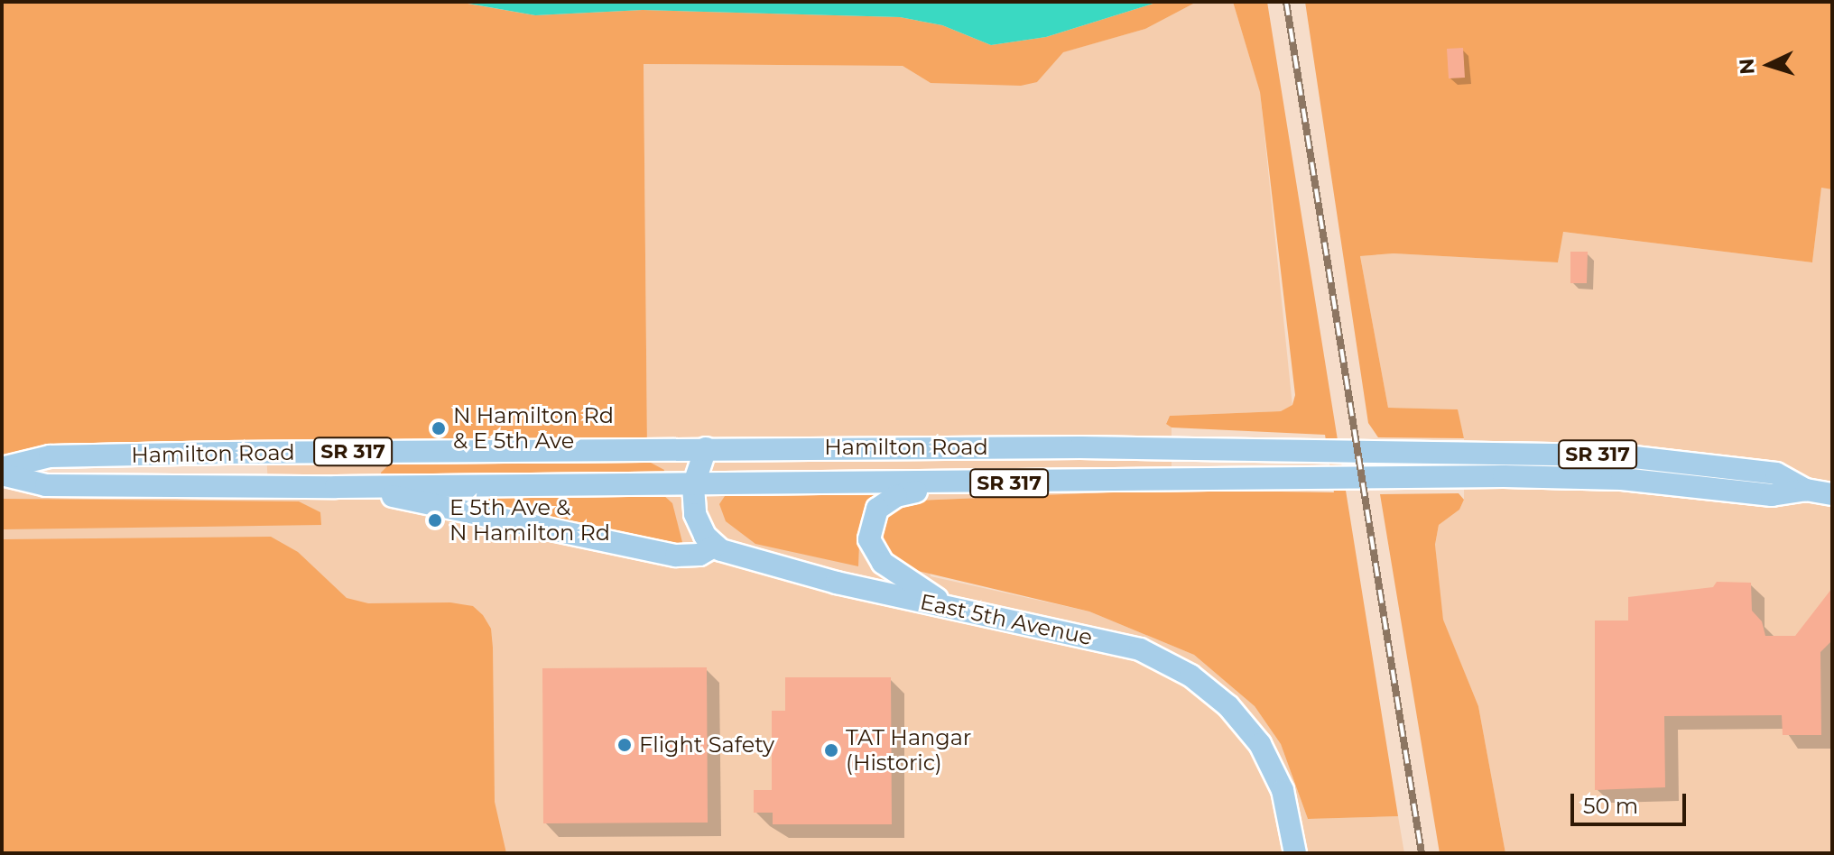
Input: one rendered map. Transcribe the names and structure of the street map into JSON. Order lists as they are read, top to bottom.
{
  "streets": {
    "main road": ["Hamilton Road", "SR 317", "East 5th Avenue"]
  },
  "places": [
    "N Hamilton Rd & E 5th Ave",
    "E 5th Ave & N Hamilton Rd",
    "Flight Safety",
    "TAT Hangar (Historic)"
  ],
  "scale_bar": "50 m",
  "north": "left"
}
